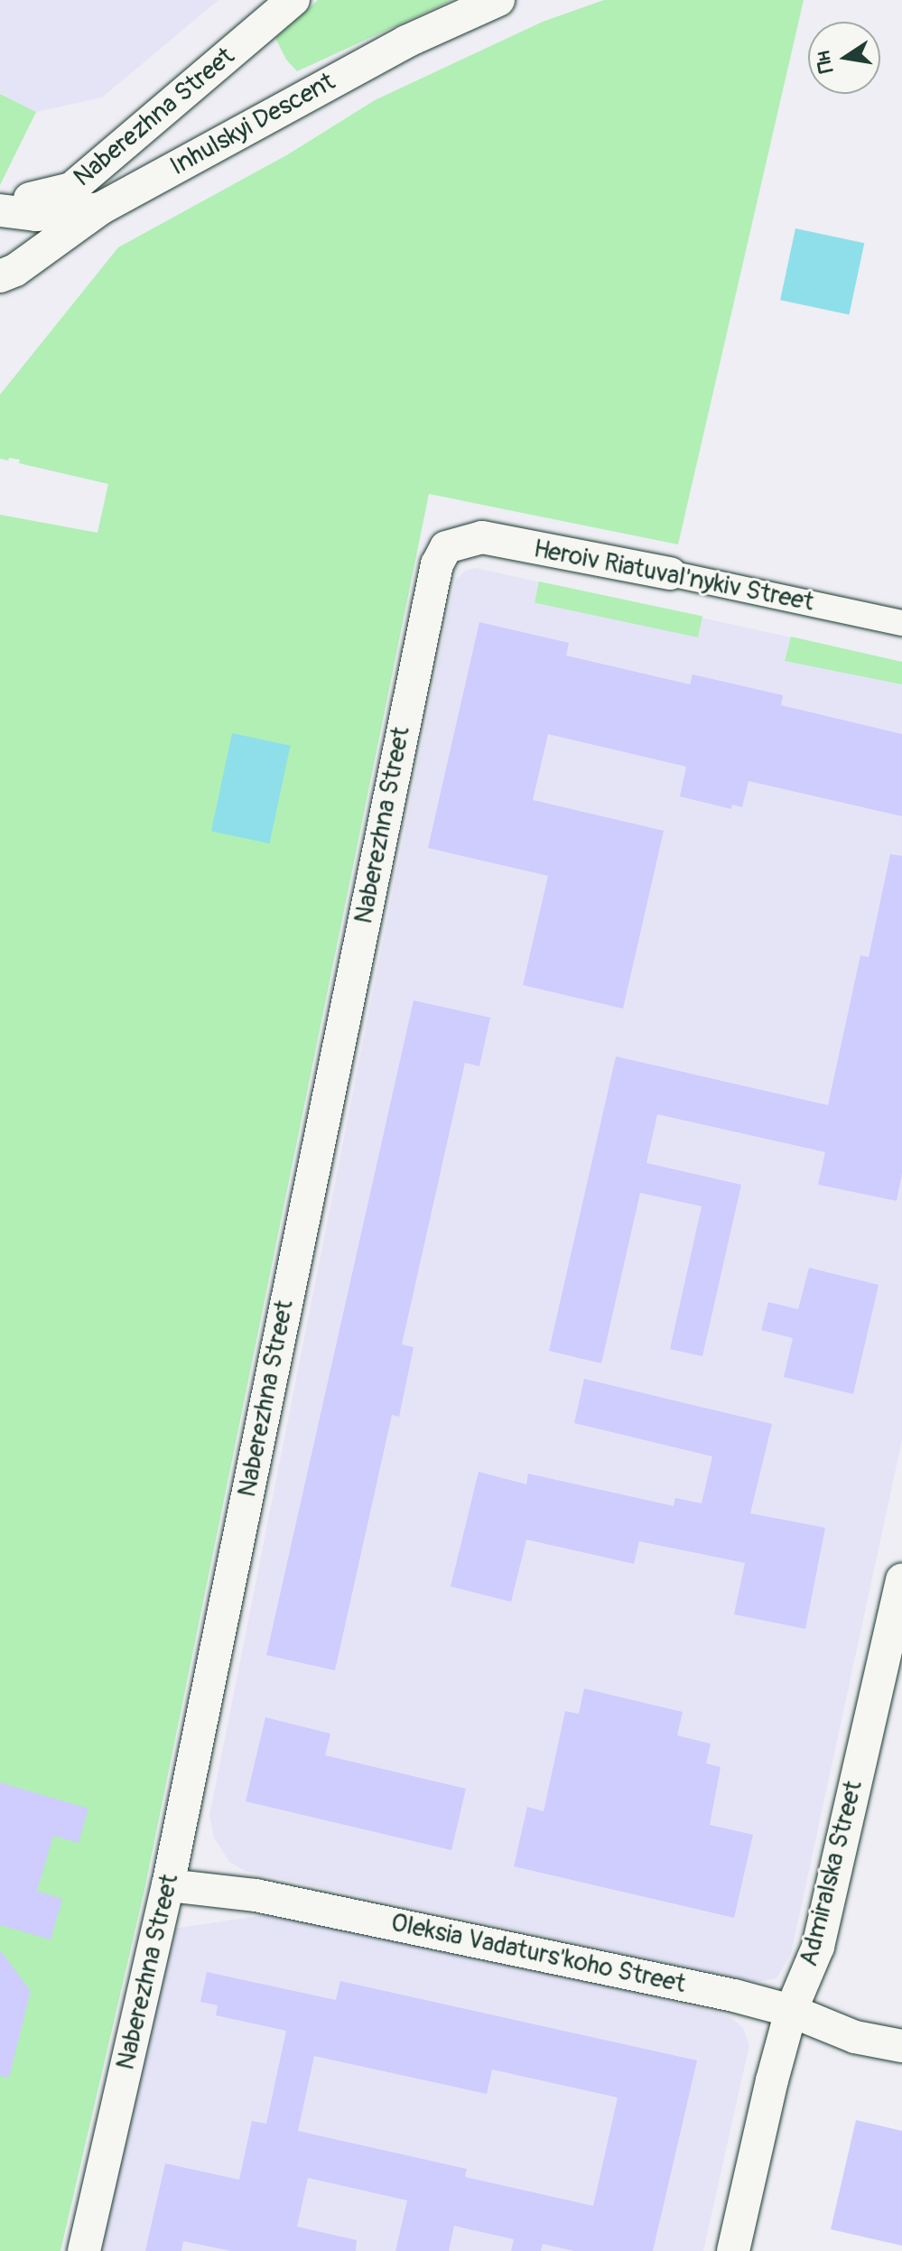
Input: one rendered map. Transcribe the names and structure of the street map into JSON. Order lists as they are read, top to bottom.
{
  "streets": {
    "street": [
      "Naberezhna Street",
      "Inhulskyi Descent",
      "Heroiv Riatuval'nykiv Street",
      "Admiralska Street",
      "Oleksia Vadaturs'koho Street"
    ]
  },
  "crossings": [
    ["Naberezhna Street", "Inhulskyi Descent"],
    ["Naberezhna Street", "Heroiv Riatuval'nykiv Street"],
    ["Naberezhna Street", "Oleksia Vadaturs'koho Street"],
    ["Admiralska Street", "Oleksia Vadaturs'koho Street"]
  ],
  "north": "left"
}
